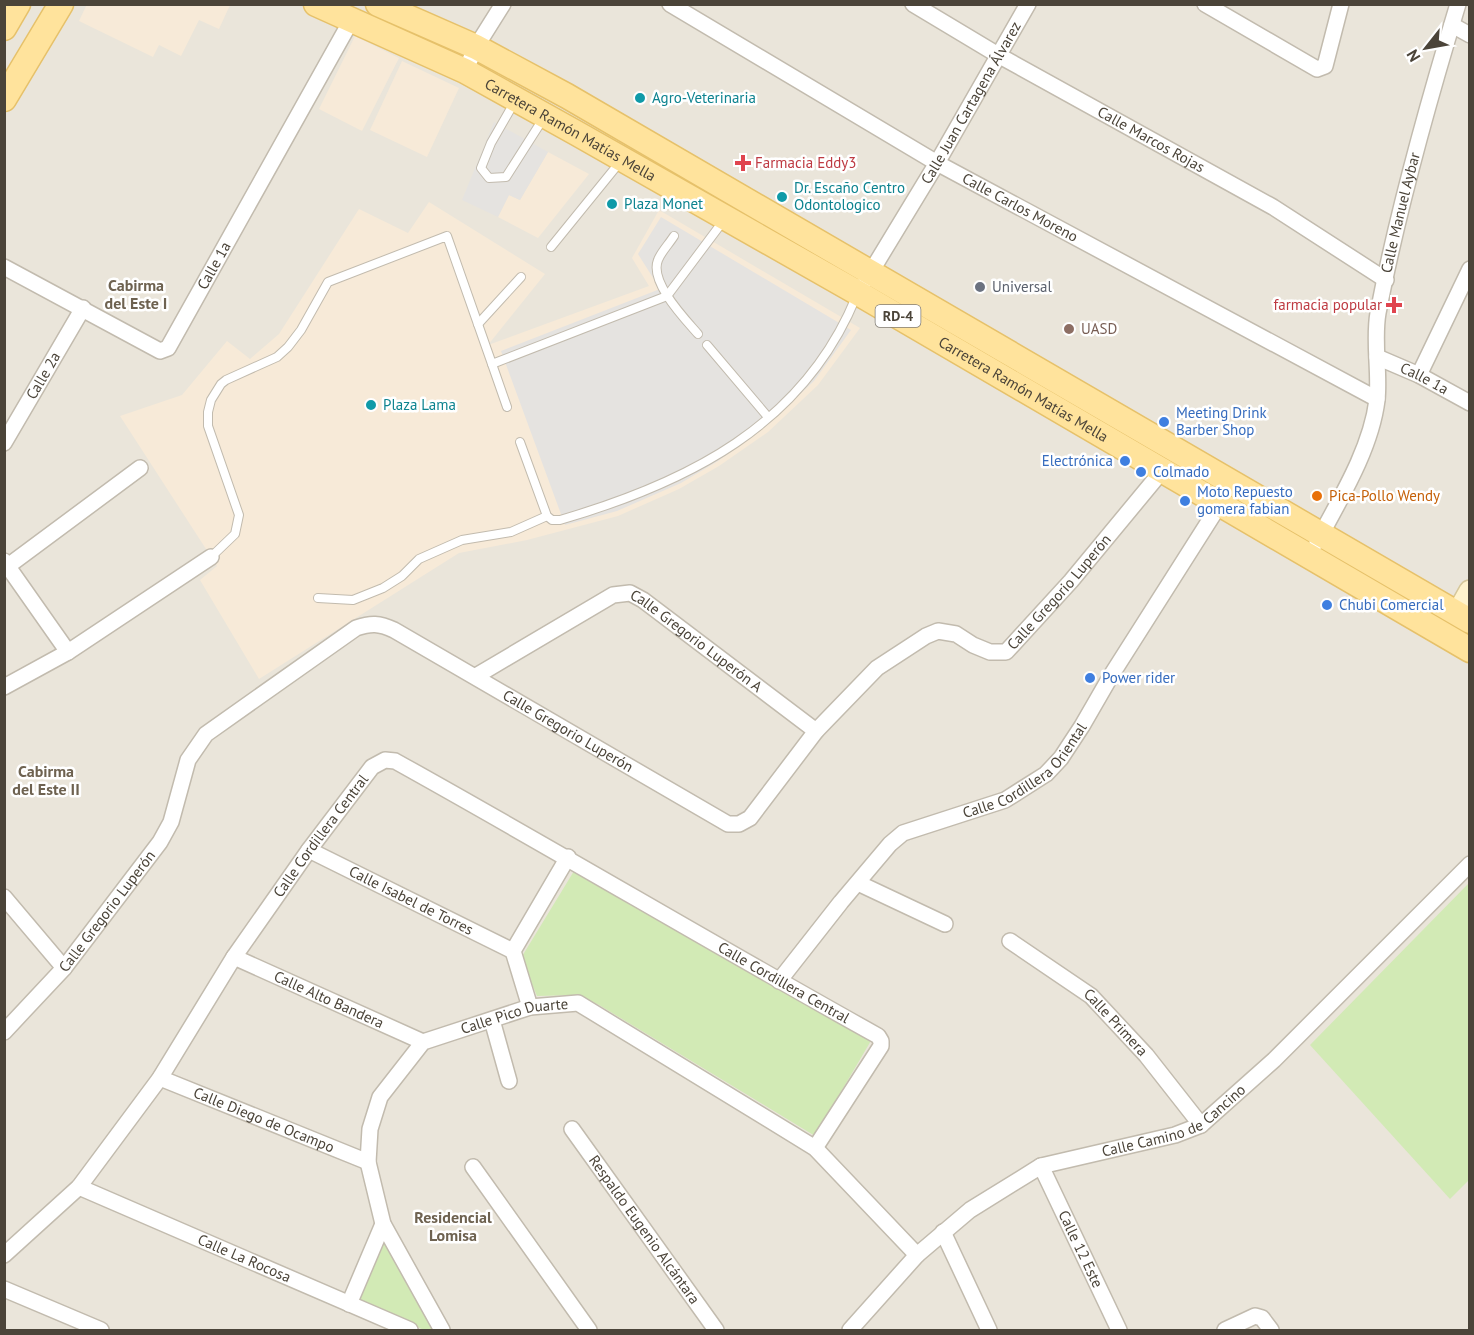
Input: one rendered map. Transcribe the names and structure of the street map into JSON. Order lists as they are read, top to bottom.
{
  "streets": {
    "main road": ["Carretera Ramón Matías Mella", "RD-4"],
    "street": [
      "Calle Juan Cartagena Álvarez",
      "Calle Marcos Rojas",
      "Calle Carlos Moreno",
      "Calle Manuel Aybar",
      "Calle 1a",
      "Calle 2a",
      "Calle Gregorio Luperón",
      "Calle Gregorio Luperón A",
      "Calle Cordillera Oriental",
      "Calle Cordillera Central",
      "Calle Isabel de Torres",
      "Calle Alto Bandera",
      "Calle Pico Duarte",
      "Calle Primera",
      "Calle Camino de Cancino",
      "Calle Diego de Ocampo",
      "Respaldo Eugenio Alcántara",
      "Calle 12 Este",
      "Calle La Rocosa"
    ]
  },
  "crossings": [
    ["Calle Juan Cartagena Álvarez", "Carretera Ramón Matías Mella"],
    ["Calle Juan Cartagena Álvarez", "Calle Marcos Rojas"],
    ["Calle Juan Cartagena Álvarez", "Calle Carlos Moreno"],
    ["Carretera Ramón Matías Mella", "Calle Manuel Aybar"],
    ["Carretera Ramón Matías Mella", "Calle 1a"],
    ["Carretera Ramón Matías Mella", "Calle Gregorio Luperón"],
    ["Carretera Ramón Matías Mella", "Calle Cordillera Oriental"],
    ["Calle Marcos Rojas", "Calle Manuel Aybar"],
    ["Calle Carlos Moreno", "Calle Manuel Aybar"],
    ["Calle Manuel Aybar", "Calle 1a"],
    ["Calle 1a", "Calle 2a"],
    ["Calle Gregorio Luperón", "Calle Gregorio Luperón A"],
    ["Calle Cordillera Oriental", "Calle Cordillera Central"],
    ["Calle Cordillera Central", "Calle Isabel de Torres"],
    ["Calle Cordillera Central", "Calle Alto Bandera"],
    ["Calle Cordillera Central", "Calle Pico Duarte"],
    ["Calle Cordillera Central", "Calle Diego de Ocampo"],
    ["Calle Cordillera Central", "Calle La Rocosa"],
    ["Calle Alto Bandera", "Calle Pico Duarte"],
    ["Calle Pico Duarte", "Calle Camino de Cancino"],
    ["Calle Primera", "Calle Camino de Cancino"],
    ["Calle Camino de Cancino", "Calle 12 Este"]
  ],
  "districts": ["Cabirma del Este I", "Cabirma del Este II", "Residencial Lomisa"],
  "places": {
    "other": [
      "Agro-Veterinaria",
      "Dr. Escaño Centro Odontologico",
      "Plaza Monet",
      "Universal",
      "UASD",
      "Plaza Lama",
      "Meeting Drink Barber Shop",
      "Electrónica",
      "Colmado",
      "Pica-Pollo Wendy",
      "Moto Repuesto gomera fabian",
      "Chubi Comercial",
      "Power rider"
    ],
    "health": ["Farmacia Eddy3", "farmacia popular"]
  },
  "north": "bottom left"
}
